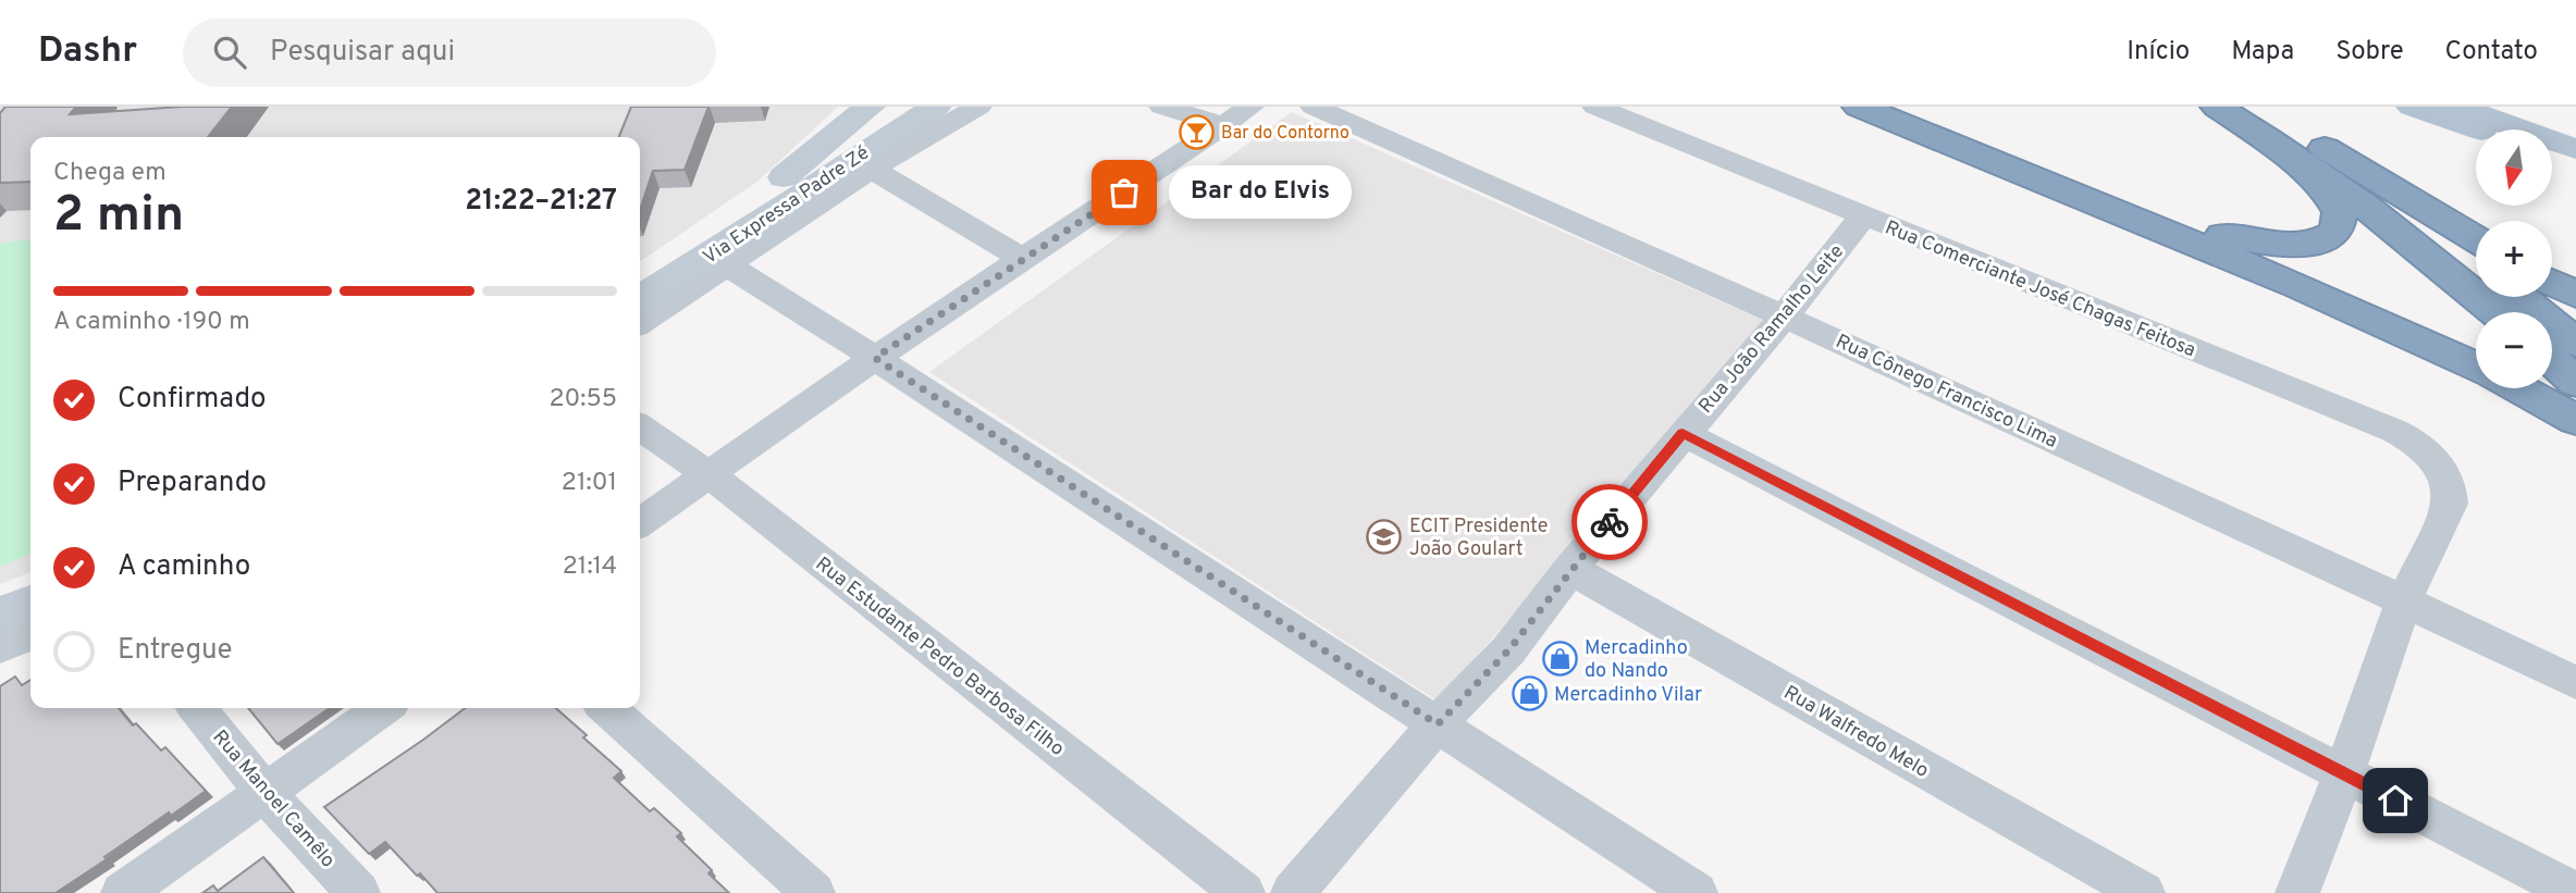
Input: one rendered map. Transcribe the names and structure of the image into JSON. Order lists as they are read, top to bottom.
{
  "streets": {
    "main road": ["Via Expressa Padre Zé"],
    "street": [
      "Rua Comerciante José Chagas Feitosa",
      "Rua João Ramalho Leite",
      "Rua Cônego Francisco Lima",
      "Rua Estudante Pedro Barbosa Filho",
      "Rua Walfredo Melo",
      "Rua Manoel Camêlo"
    ]
  },
  "crossings": [
    ["Rua Comerciante José Chagas Feitosa", "Rua João Ramalho Leite"],
    ["Rua Comerciante José Chagas Feitosa", "Rua Cônego Francisco Lima"],
    ["Rua João Ramalho Leite", "Rua Cônego Francisco Lima"],
    ["Rua João Ramalho Leite", "Rua Walfredo Melo"]
  ],
  "places": {
    "bar": ["Bar do Contorno"],
    "other": ["Bar do Elvis"],
    "school or university": ["ECIT Presidente João Goulart"],
    "shop": ["Mercadinho do Nando", "Mercadinho Vilar"]
  },
  "north": "bottom",
  "page": {
    "header": "Dashr",
    "search": "Pesquisar aqui",
    "nav": [
      "Início",
      "Mapa",
      "Sobre",
      "Contato"
    ],
    "map_buttons": ["+", "−"],
    "heading": ["2 min", "Chega em", "21:22–21:27"],
    "bubble": "Bar do Elvis",
    "bar": "A caminho · 190 m",
    "list": [
      ["Confirmado", "20:55"],
      ["Preparando", "21:01"],
      ["A caminho", "21:14"],
      "Entregue"
    ]
  }
}
